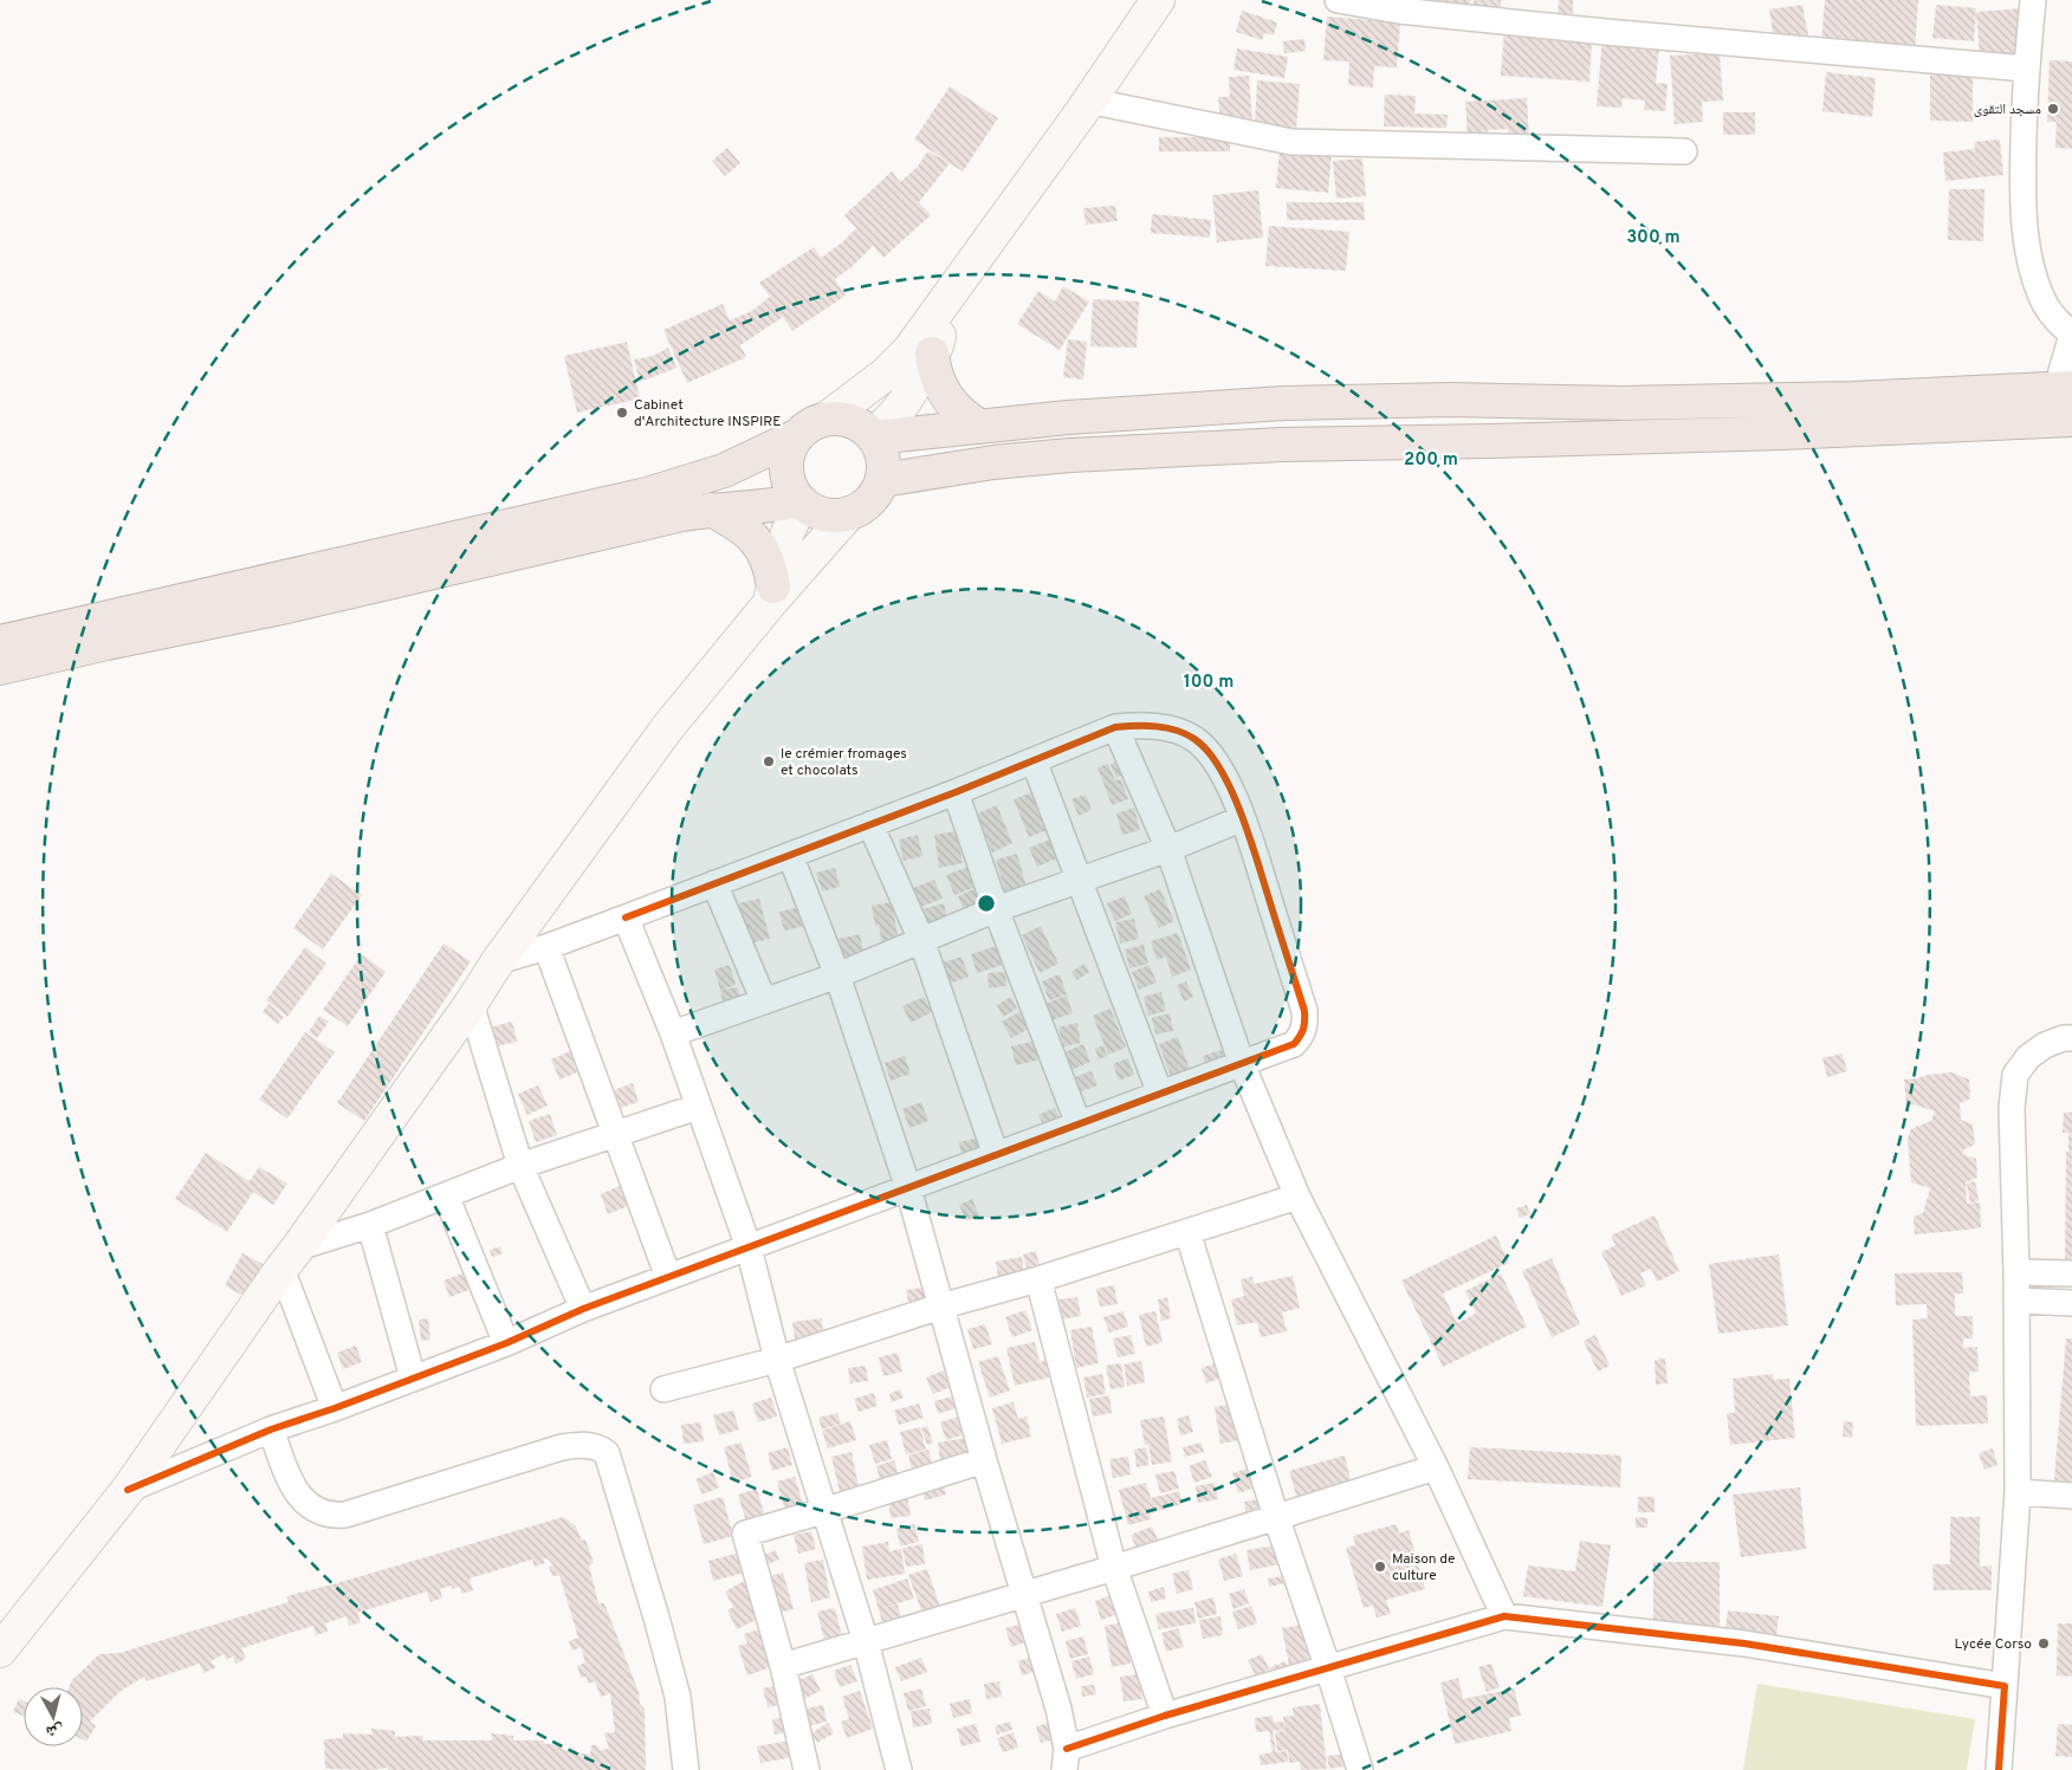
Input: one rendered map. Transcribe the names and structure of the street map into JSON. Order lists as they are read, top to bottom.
{
  "places": [
    "مسجد التقوى",
    "Cabinet d'Architecture INSPIRE",
    "le crémier fromages et chocolats",
    "Maison de culture",
    "Lycée Corso"
  ],
  "north": "bottom",
  "rings": ["300 m", "200 m", "100 m"]
}
